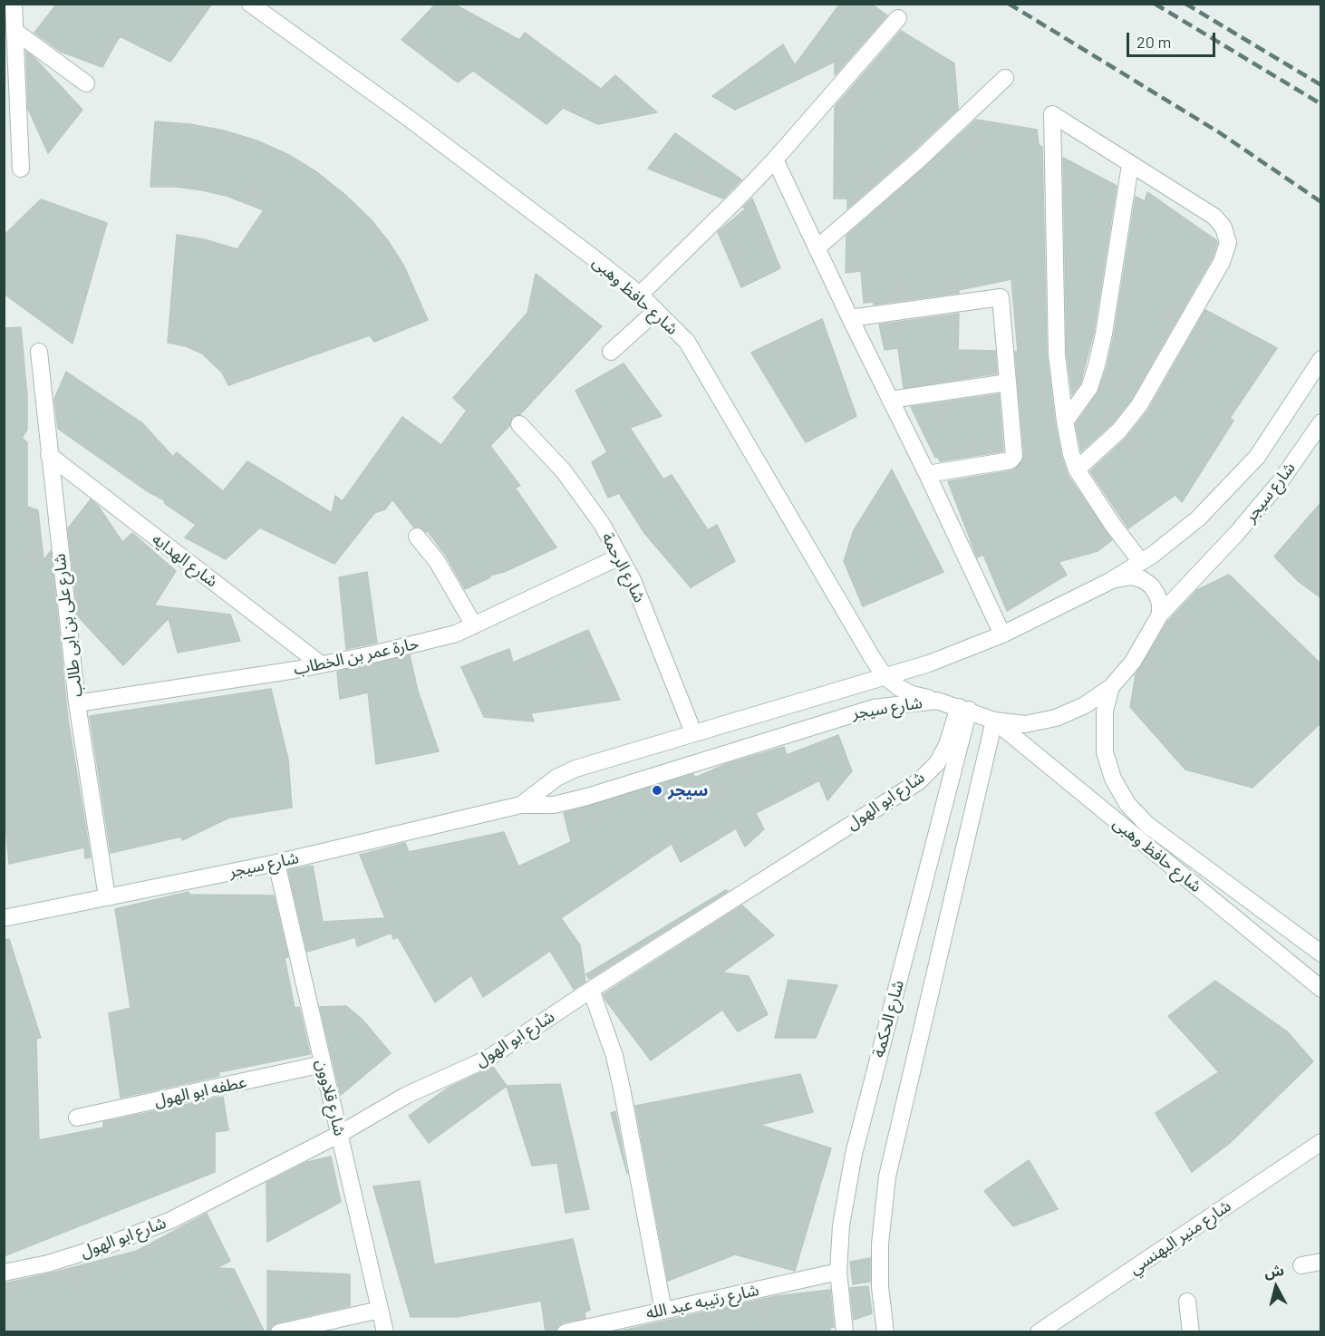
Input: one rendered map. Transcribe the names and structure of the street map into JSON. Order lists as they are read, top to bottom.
{
  "streets": {
    "street": [
      "شارع حافظ وهبى",
      "شارع سيجر",
      "شارع الهدايه",
      "شارع الرحمة",
      "شارع على بن ابى طالب",
      "حارة عمر بن الخطاب",
      "شارع ابو الهول",
      "شارع الحكمة",
      "عطفه ابو الهول",
      "شارع قلاوون",
      "شارع منير البهنسي",
      "شارع رتيبه عبد الله"
    ]
  },
  "crossings": [
    ["شارع حافظ وهبى", "شارع سيجر"],
    ["شارع حافظ وهبى", "شارع الحكمة"],
    ["شارع سيجر", "شارع الرحمة"],
    ["شارع سيجر", "شارع على بن ابى طالب"],
    ["شارع سيجر", "شارع ابو الهول"],
    ["شارع سيجر", "شارع الحكمة"],
    ["شارع سيجر", "شارع قلاوون"],
    ["شارع الهدايه", "شارع على بن ابى طالب"],
    ["شارع الهدايه", "حارة عمر بن الخطاب"],
    ["شارع الرحمة", "حارة عمر بن الخطاب"],
    ["شارع على بن ابى طالب", "حارة عمر بن الخطاب"],
    ["شارع ابو الهول", "شارع الحكمة"],
    ["شارع ابو الهول", "شارع قلاوون"],
    ["شارع الحكمة", "شارع رتيبه عبد الله"],
    ["عطفه ابو الهول", "شارع قلاوون"]
  ],
  "places": ["سيجر"],
  "scale_bar": "20 m",
  "north": "top"
}
